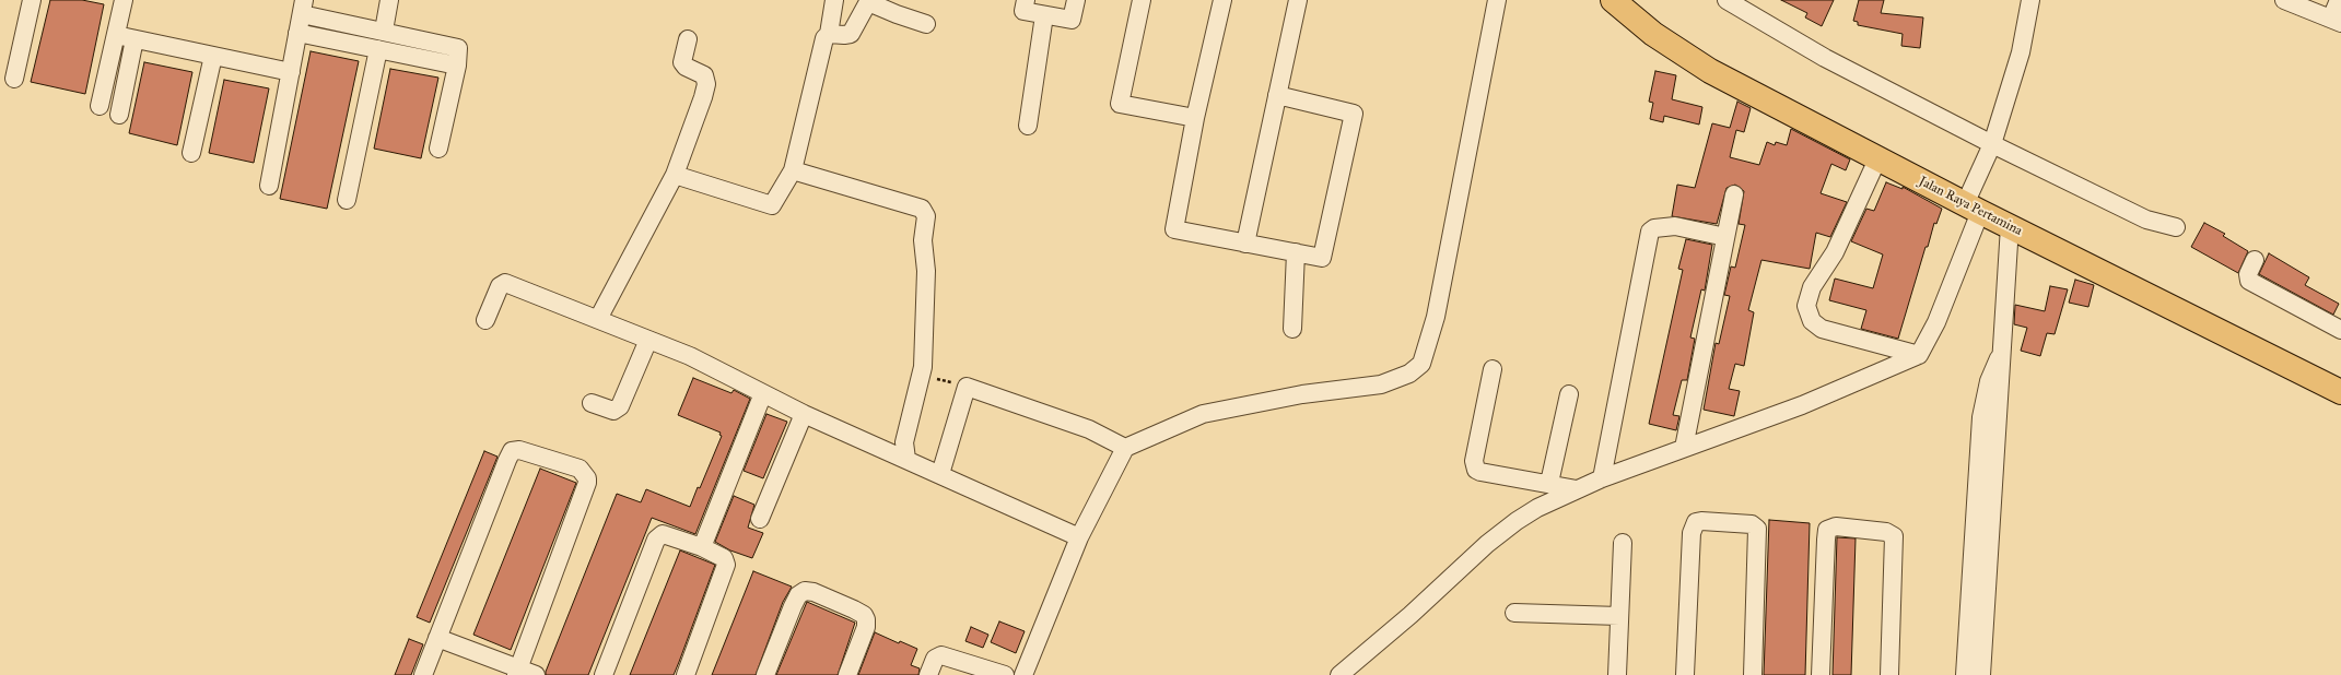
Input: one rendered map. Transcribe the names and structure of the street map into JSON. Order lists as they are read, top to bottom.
{
  "streets": {
    "main road": ["Jalan Raya Pertamina"]
  }
}
